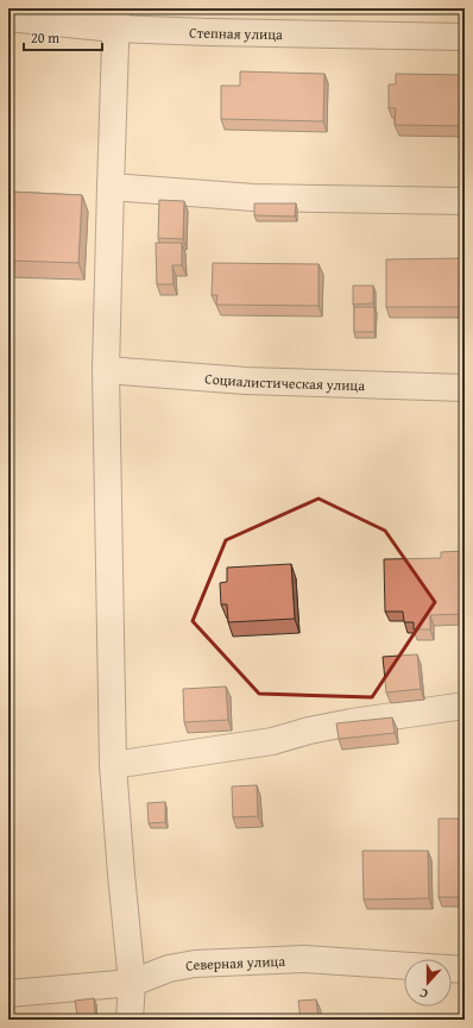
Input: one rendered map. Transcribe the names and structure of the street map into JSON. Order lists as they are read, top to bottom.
{
  "streets": {
    "street": ["Степная улица", "Социалистическая улица", "Северная улица"]
  },
  "scale_bar": "20 m",
  "north": "bottom"
}
